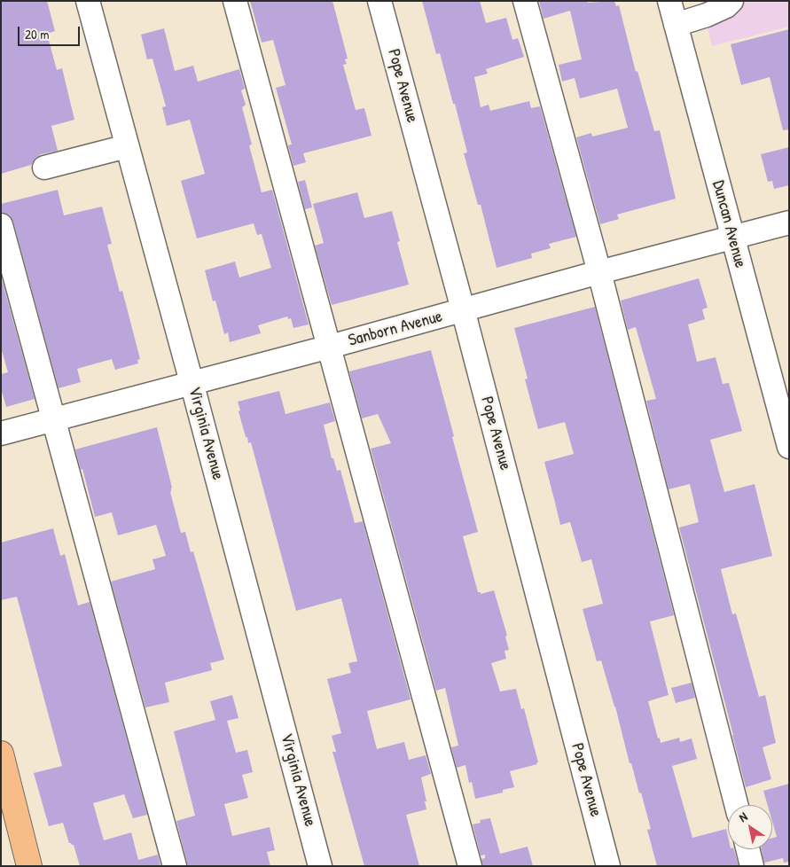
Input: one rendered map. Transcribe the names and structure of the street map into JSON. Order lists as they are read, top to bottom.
{
  "streets": {
    "street": [
      "Pope Avenue",
      "Duncan Avenue",
      "Sanborn Avenue",
      "Virginia Avenue"
    ]
  },
  "crossings": [
    ["Pope Avenue", "Sanborn Avenue"],
    ["Duncan Avenue", "Sanborn Avenue"],
    ["Sanborn Avenue", "Virginia Avenue"]
  ],
  "scale_bar": "20 m",
  "north": "top left"
}
